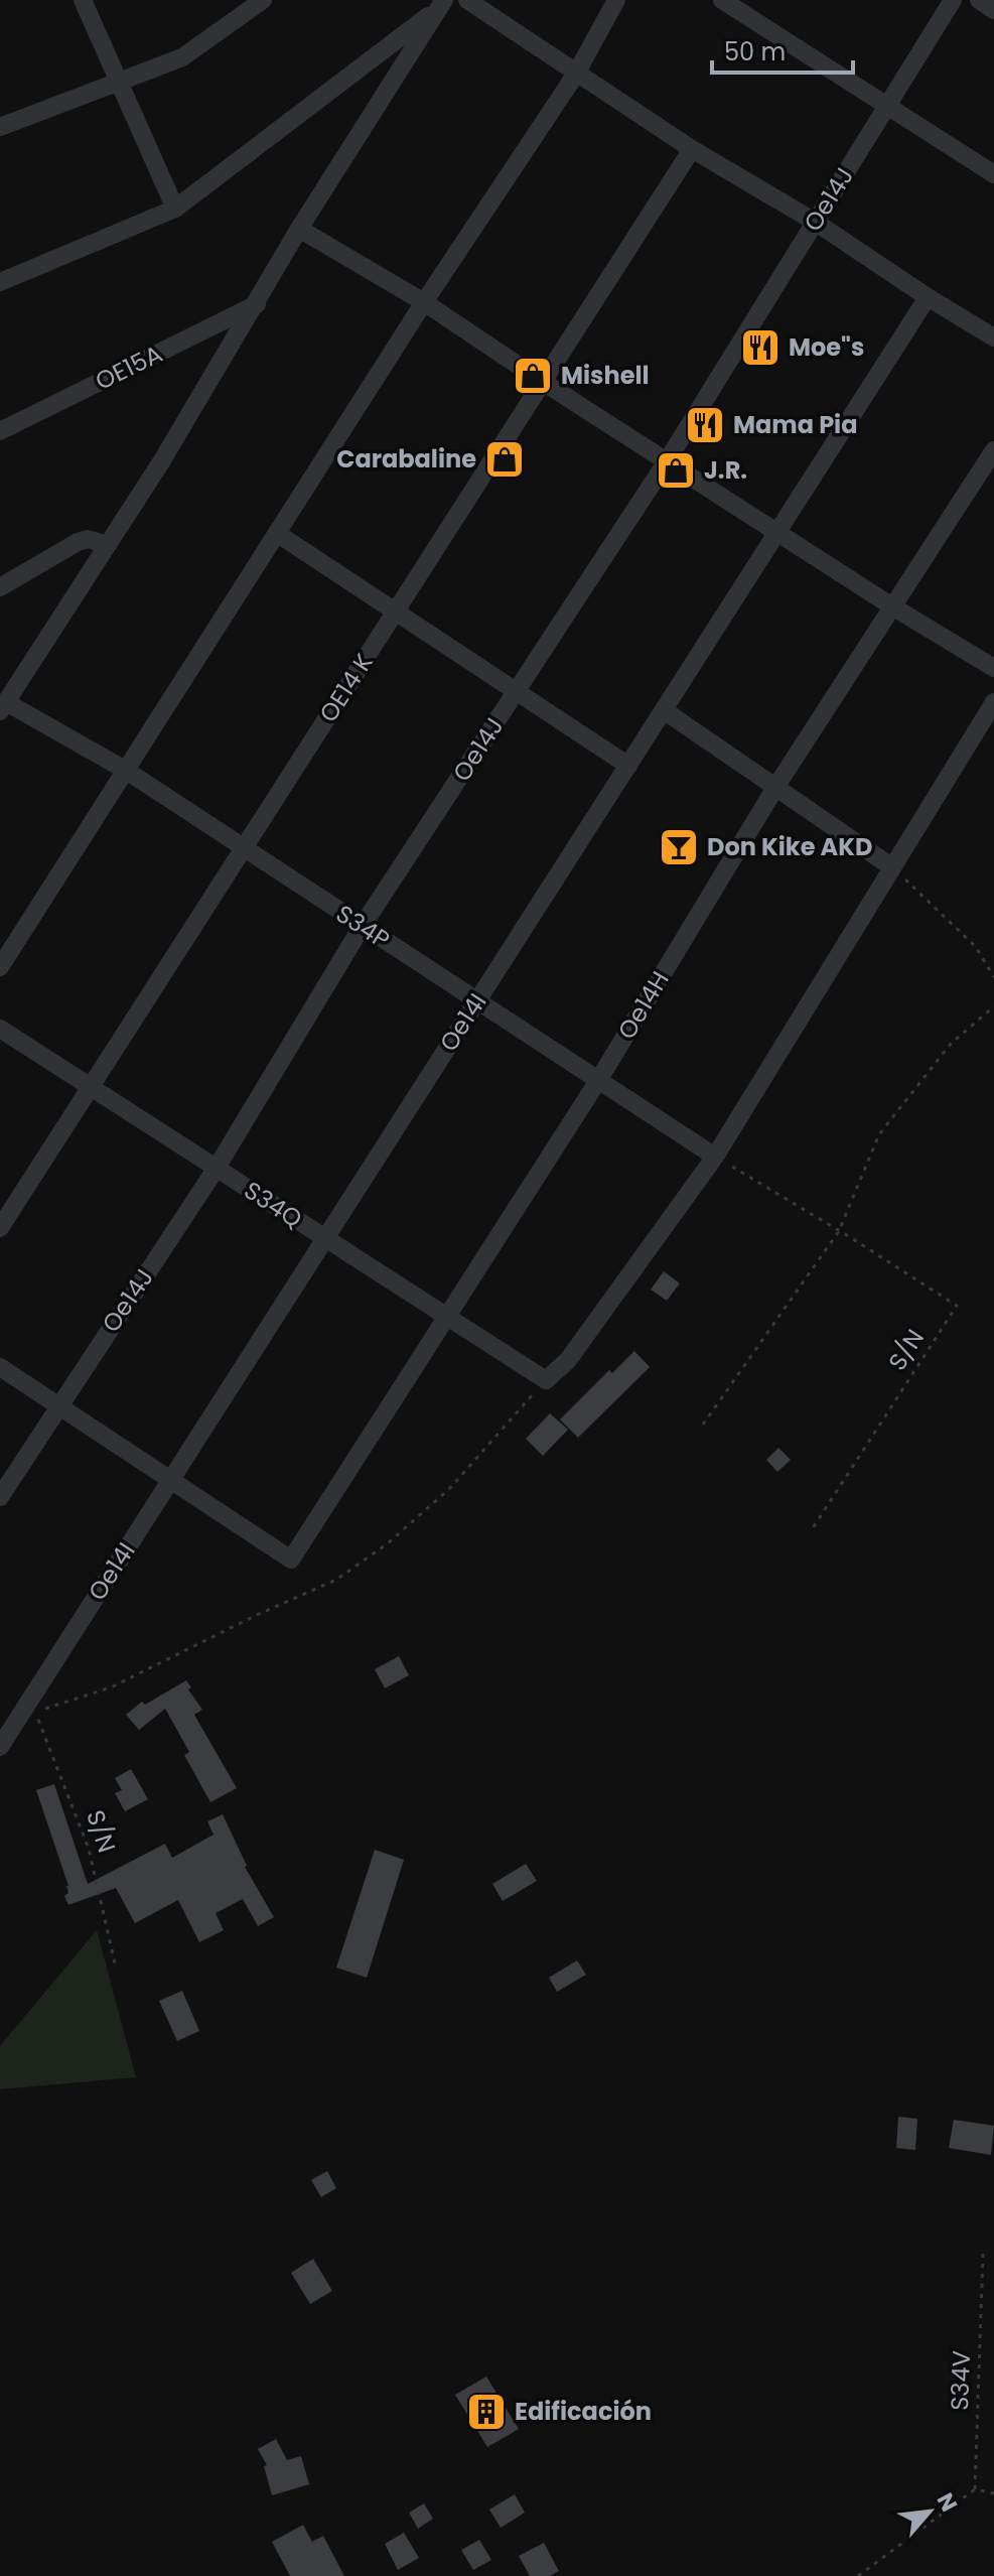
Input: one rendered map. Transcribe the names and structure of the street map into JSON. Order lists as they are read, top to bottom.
{
  "streets": {
    "street": [
      "Oe14J",
      "OE15A",
      "OE14 K",
      "S34P",
      "Oe14H",
      "Oe14I",
      "S34Q"
    ],
    "path": ["S/N", "S34V"]
  },
  "crossings": [
    ["Oe14J", "S34P"],
    ["Oe14J", "S34Q"],
    ["OE14 K", "S34P"],
    ["OE14 K", "S34Q"],
    ["S34P", "Oe14H"],
    ["S34P", "Oe14I"],
    ["S34P", "S/N"],
    ["Oe14H", "Oe14I"],
    ["Oe14H", "S34Q"],
    ["Oe14I", "S34Q"],
    ["S34Q", "S/N"]
  ],
  "places": {
    "restaurant": ["Moe\"s", "Mama Pia"],
    "shop": ["Mishell", "Carabaline", "J.R."],
    "bar": ["Don Kike AKD"],
    "building": ["Edificación"]
  },
  "scale_bar": "50 m",
  "north": "top right"
}
